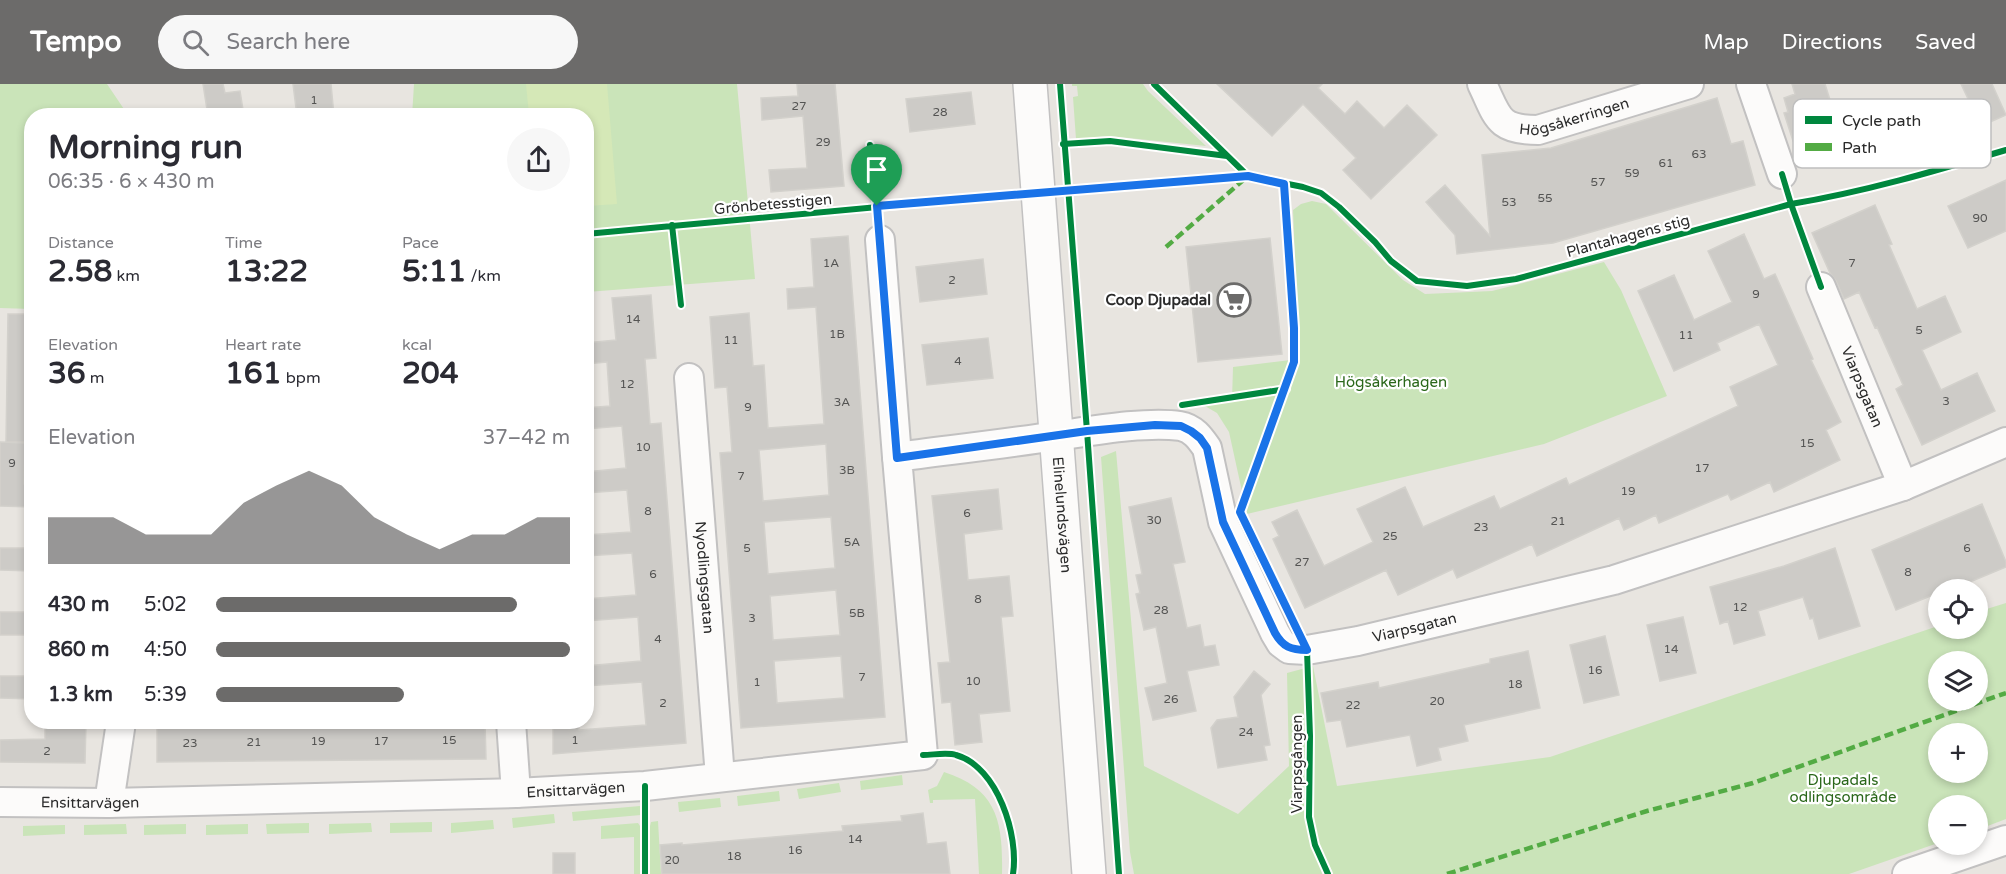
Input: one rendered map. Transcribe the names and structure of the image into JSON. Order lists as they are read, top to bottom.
{
  "streets": {
    "street": [
      "Högsåkerringen",
      "Viarpsgatan",
      "Elinelundsvägen",
      "Nyodlingsgatan",
      "Ensittarvägen"
    ],
    "cycle path": ["Grönbetesstigen", "Plantahagens stig", "Viarpsgången"]
  },
  "crossings": [
    ["Viarpsgatan", "Elinelundsvägen"],
    ["Nyodlingsgatan", "Ensittarvägen"]
  ],
  "parks": ["Högsåkerhagen", "Djupadals odlingsområde"],
  "places": {
    "supermarket": ["Coop Djupadal"]
  },
  "house_numbers": [
    "1",
    "27",
    "28",
    "29",
    "63",
    "61",
    "59",
    "57",
    "55",
    "53",
    "90",
    "1A",
    "7",
    "2",
    "9",
    "14",
    "5",
    "1B",
    "11",
    "11",
    "4",
    "12",
    "3",
    "3A",
    "9",
    "15",
    "10",
    "9",
    "17",
    "3B",
    "7",
    "19",
    "8",
    "6",
    "30",
    "21",
    "23",
    "25",
    "5A",
    "5",
    "6",
    "27",
    "8",
    "6",
    "8",
    "12",
    "28",
    "5B",
    "3",
    "4",
    "14",
    "16",
    "7",
    "10",
    "1",
    "18",
    "26",
    "20",
    "2",
    "22",
    "24",
    "15",
    "1",
    "19",
    "17",
    "21",
    "23",
    "2",
    "14",
    "16",
    "18",
    "20"
  ],
  "legend": ["Cycle path", "Path"],
  "page": {
    "header": "Tempo",
    "search": "Search here",
    "nav": ["Map", "Directions", "Saved"],
    "heading": ["Morning run", "06:35 · 6 × 430 m"],
    "stats": [
      ["Distance", "2.58 km"],
      ["Time", "13:22"],
      ["Pace", "5:11 /km"],
      ["Elevation", "36 m"],
      ["Heart rate", "161 bpm"],
      ["kcal", "204"]
    ],
    "chart": ["Elevation", "37–42 m"],
    "map_buttons": ["+", "−"],
    "list": [
      {
        "name": "430 m",
        "note": "5:02"
      },
      {
        "name": "860 m",
        "note": "4:50"
      },
      {
        "name": "1.3 km",
        "note": "5:39"
      }
    ]
  }
}
